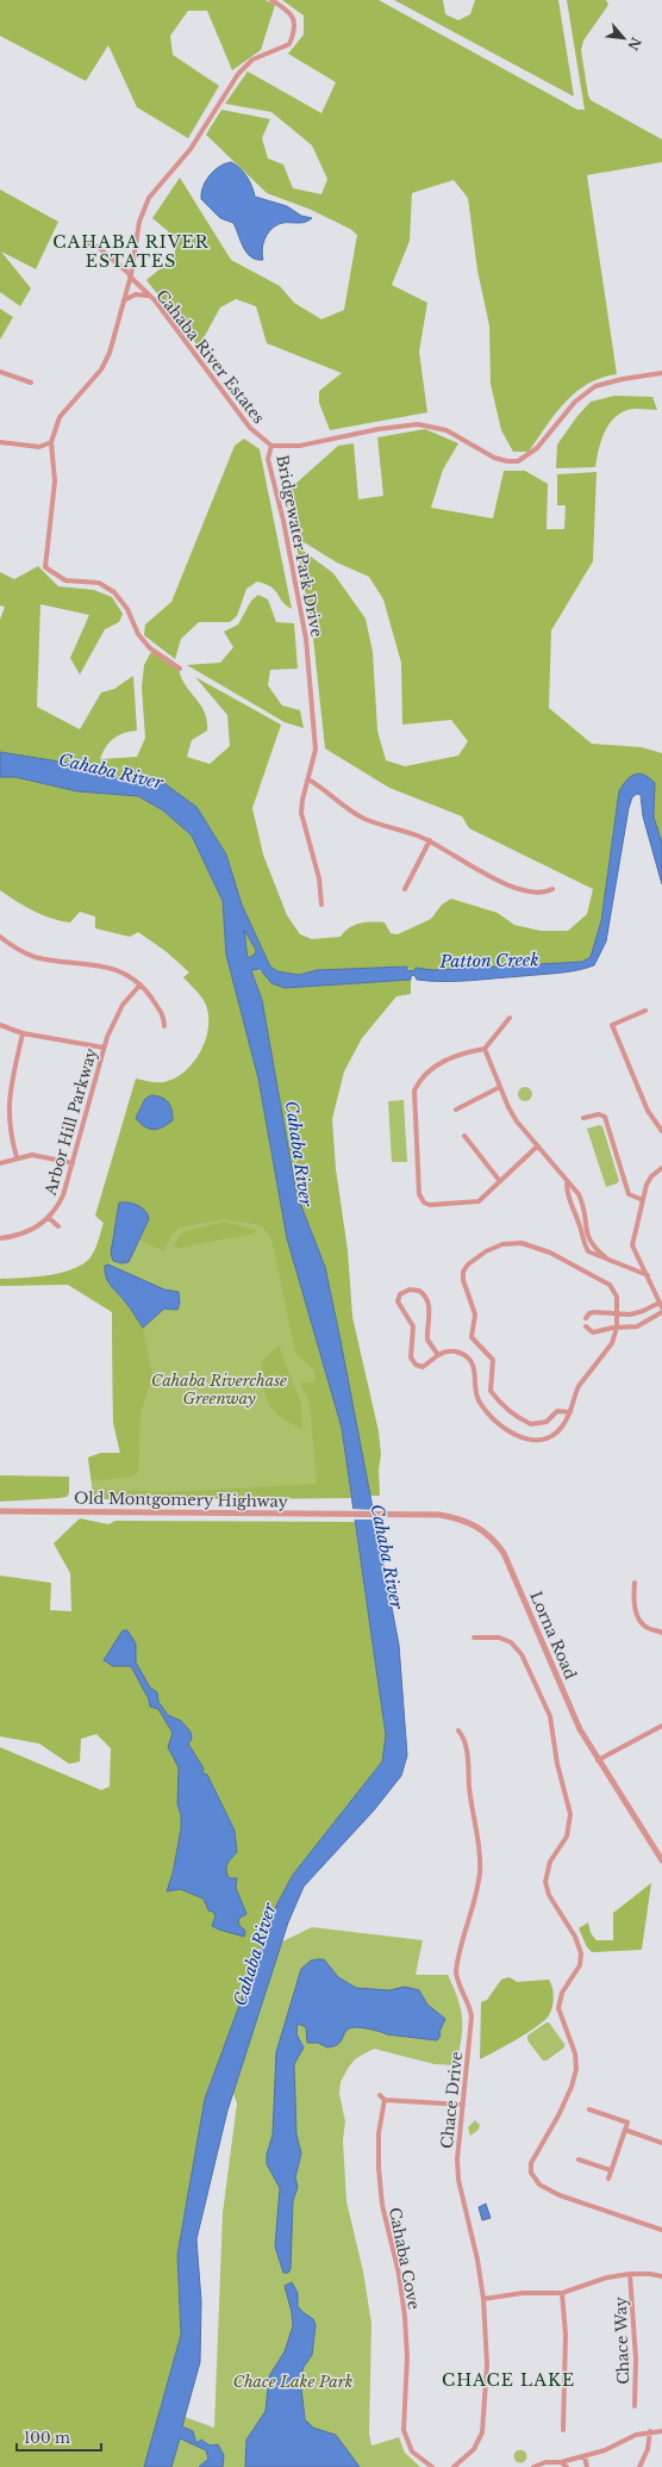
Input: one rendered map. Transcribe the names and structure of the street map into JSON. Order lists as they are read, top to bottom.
{
  "streets": {
    "street": [
      "Cahaba River Estates",
      "Bridgewater Park Drive",
      "Arbor Hill Parkway",
      "Old Montgomery Highway",
      "Lorna Road",
      "Chace Drive",
      "Cahaba Cove",
      "Chace Way"
    ]
  },
  "crossings": [
    ["Cahaba River Estates", "Bridgewater Park Drive"],
    ["Old Montgomery Highway", "Lorna Road"]
  ],
  "districts": ["CAHABA RIVER ESTATES", "CHACE LAKE"],
  "water": ["Cahaba River", "Patton Creek"],
  "parks": ["Cahaba Riverchase Greenway", "Chace Lake Park"],
  "scale_bar": "100 m",
  "north": "bottom right"
}
